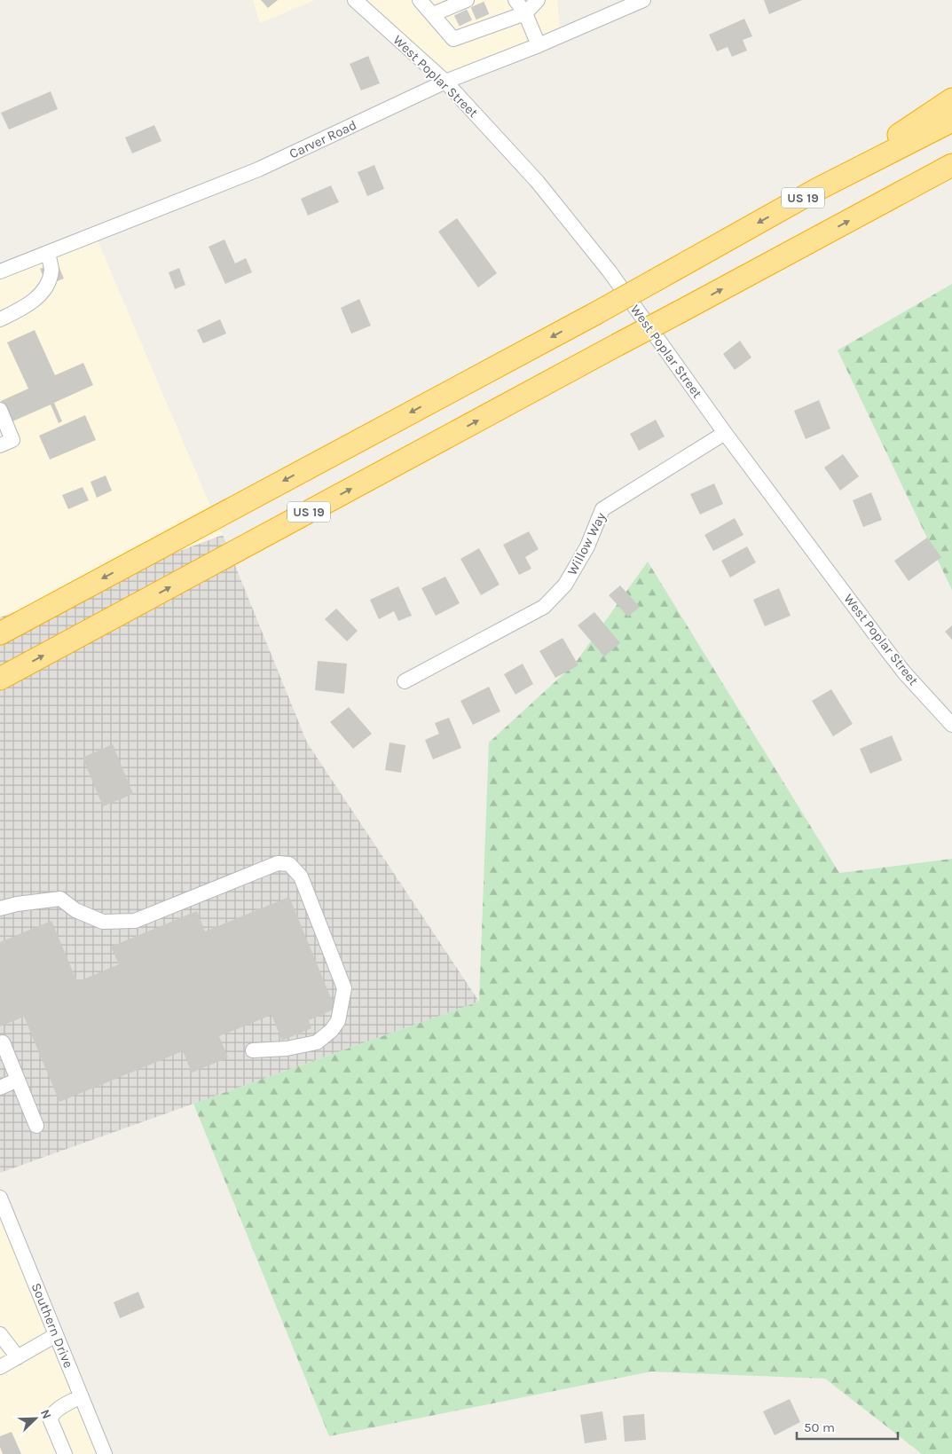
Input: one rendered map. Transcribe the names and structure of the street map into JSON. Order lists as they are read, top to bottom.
{
  "streets": {
    "highway": ["US 19"],
    "street": [
      "West Poplar Street",
      "Carver Road",
      "Willow Way",
      "Southern Drive"
    ]
  },
  "crossings": [
    ["West Poplar Street", "Carver Road"],
    ["West Poplar Street", "Willow Way"]
  ],
  "scale_bar": "50 m",
  "north": "top right"
}
